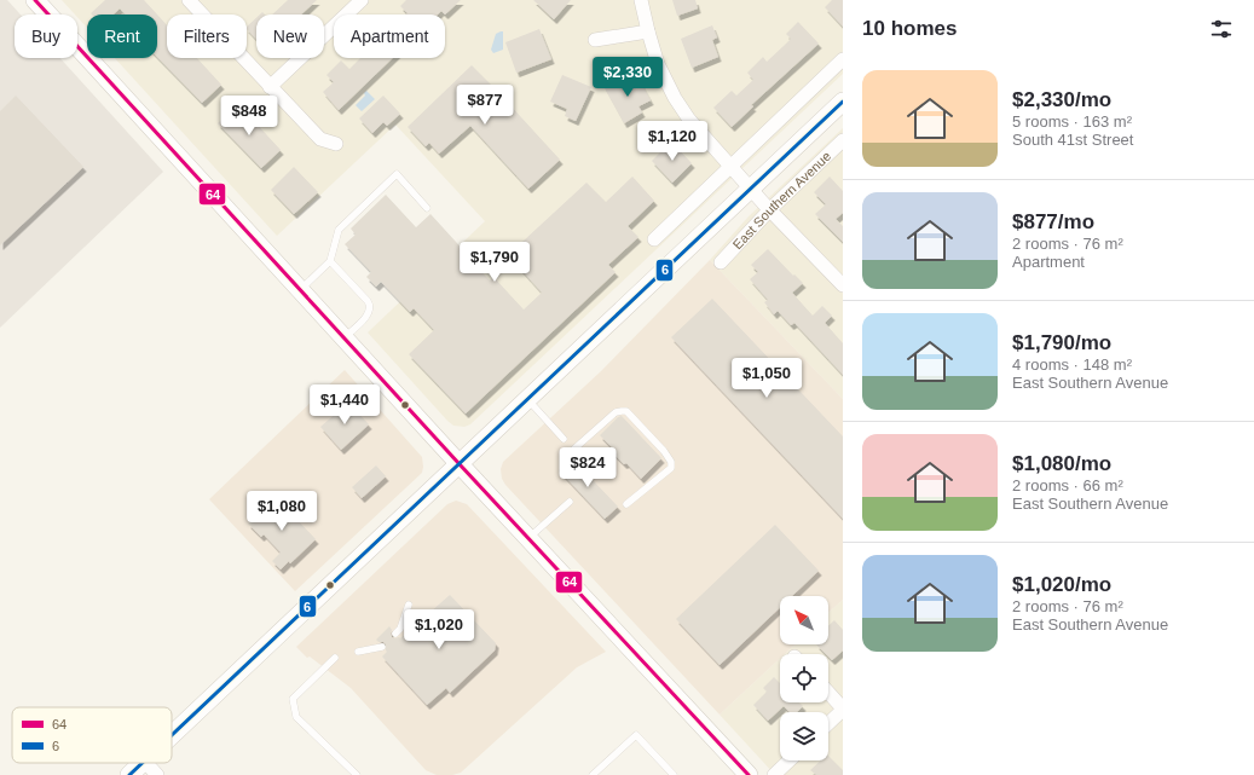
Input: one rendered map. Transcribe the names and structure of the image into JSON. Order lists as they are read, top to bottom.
{
  "streets": {
    "main road": ["East Southern Avenue"]
  },
  "lines": ["transit line 64", "transit line 6"],
  "legend": ["64", "6"],
  "north": "top left",
  "page": {
    "heading": "10 homes",
    "chip": [
      "Buy",
      "Rent",
      "Filters",
      "New",
      "Apartment"
    ],
    "price": [
      "$2,330",
      "$877",
      "$848",
      "$1,120",
      "$1,790",
      "$1,050",
      "$1,440",
      "$824",
      "$1,080",
      "$1,020"
    ],
    "list": [
      {
        "name": "$2,330/mo",
        "note": "5 rooms · 163 m² · South 41st Street"
      },
      {
        "name": "$877/mo",
        "note": "2 rooms · 76 m² · Apartment"
      },
      {
        "name": "$1,790/mo",
        "note": "4 rooms · 148 m² · East Southern Avenue"
      },
      {
        "name": "$1,080/mo",
        "note": "2 rooms · 66 m² · East Southern Avenue"
      },
      {
        "name": "$1,020/mo",
        "note": "2 rooms · 76 m² · East Southern Avenue"
      }
    ]
  }
}
